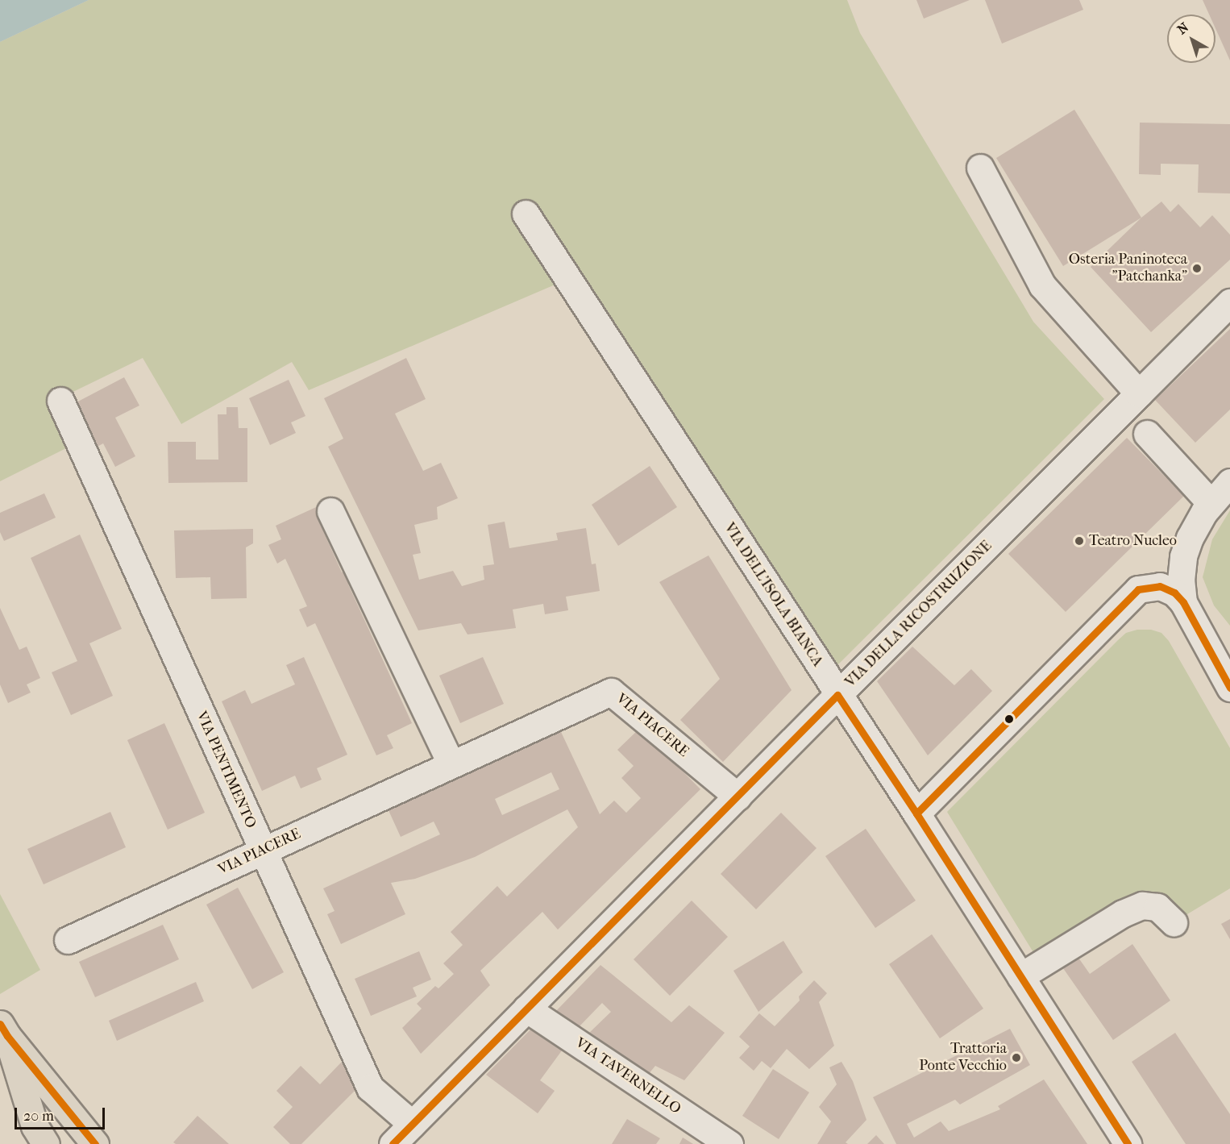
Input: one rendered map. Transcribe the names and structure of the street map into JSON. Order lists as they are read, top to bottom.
{
  "streets": {
    "street": [
      "VIA DELL'ISOLA BIANCA",
      "VIA DELLA RICOSTRUZIONE",
      "VIA PIACERE",
      "VIA PENTIMENTO",
      "VIA TAVERNELLO"
    ]
  },
  "crossings": [
    ["VIA DELL'ISOLA BIANCA", "VIA DELLA RICOSTRUZIONE"],
    ["VIA DELLA RICOSTRUZIONE", "VIA PIACERE"],
    ["VIA DELLA RICOSTRUZIONE", "VIA PENTIMENTO"],
    ["VIA DELLA RICOSTRUZIONE", "VIA TAVERNELLO"],
    ["VIA PIACERE", "VIA PENTIMENTO"]
  ],
  "places": ["Osteria Paninoteca \"Patchanka\"", "Teatro Nucleo", "Trattoria Ponte Vecchio"],
  "scale_bar": "20 m",
  "north": "top left"
}
